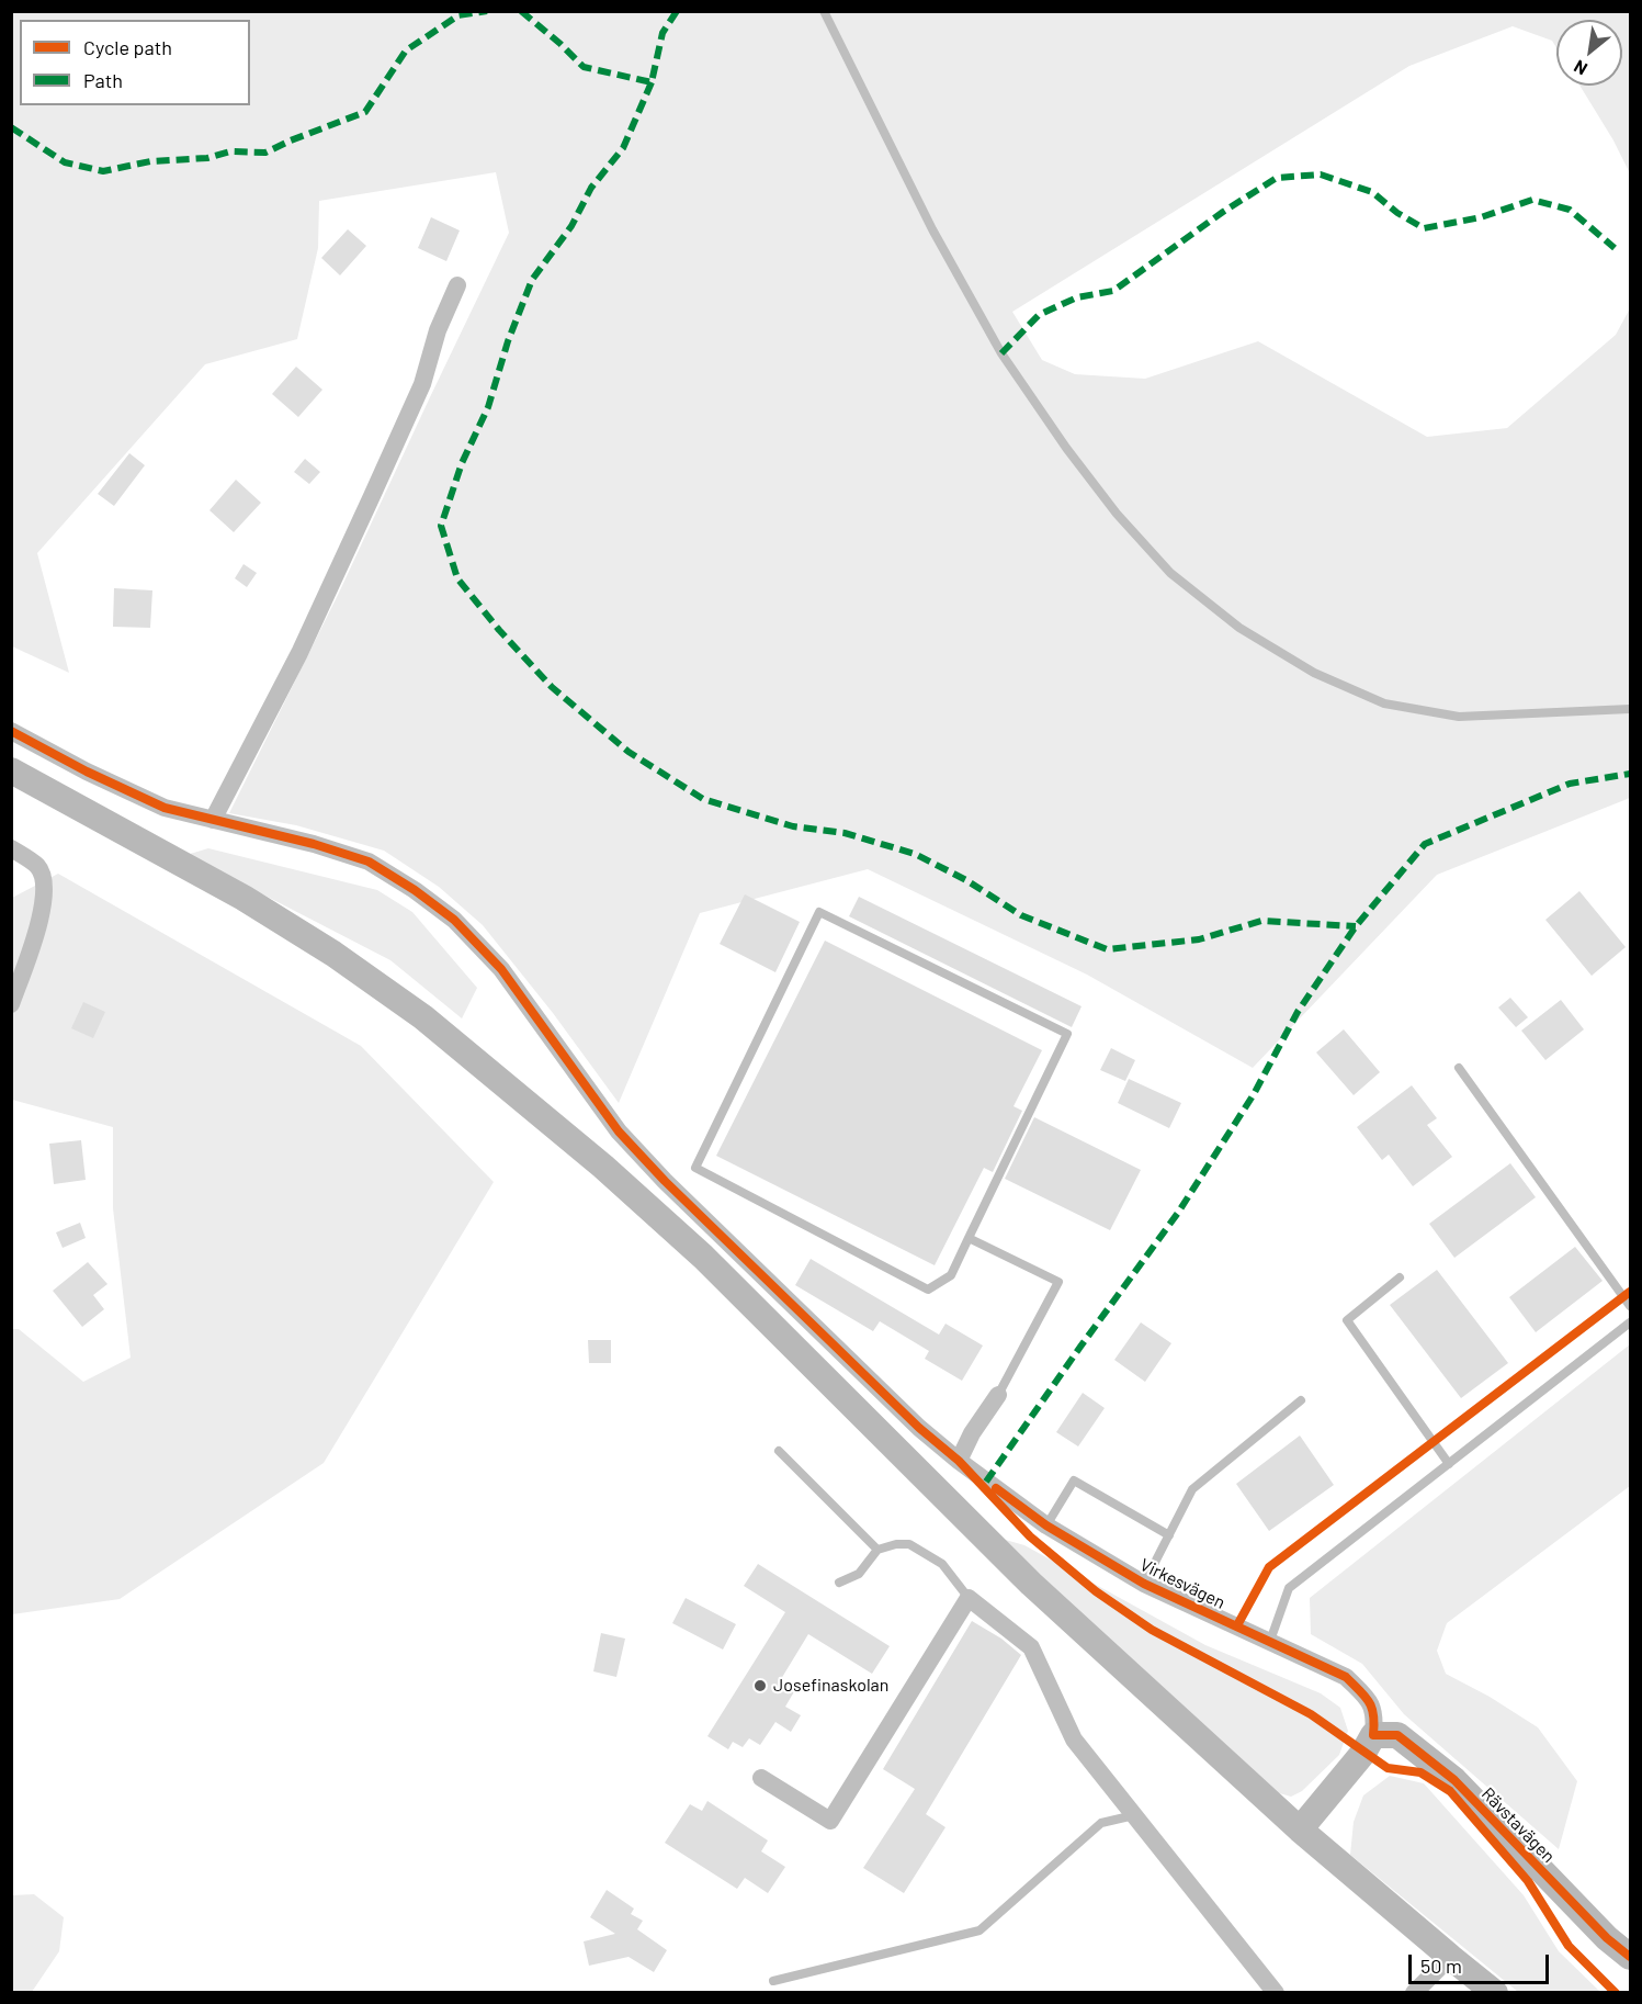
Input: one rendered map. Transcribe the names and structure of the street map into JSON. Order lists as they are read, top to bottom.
{
  "streets": {
    "main road": ["Rävstavägen"],
    "street": ["Virkesvägen"]
  },
  "crossings": [
    ["Virkesvägen", "Rävstavägen"]
  ],
  "places": ["Josefinaskolan"],
  "legend": ["Cycle path", "Path"],
  "scale_bar": "50 m",
  "north": "bottom left"
}
